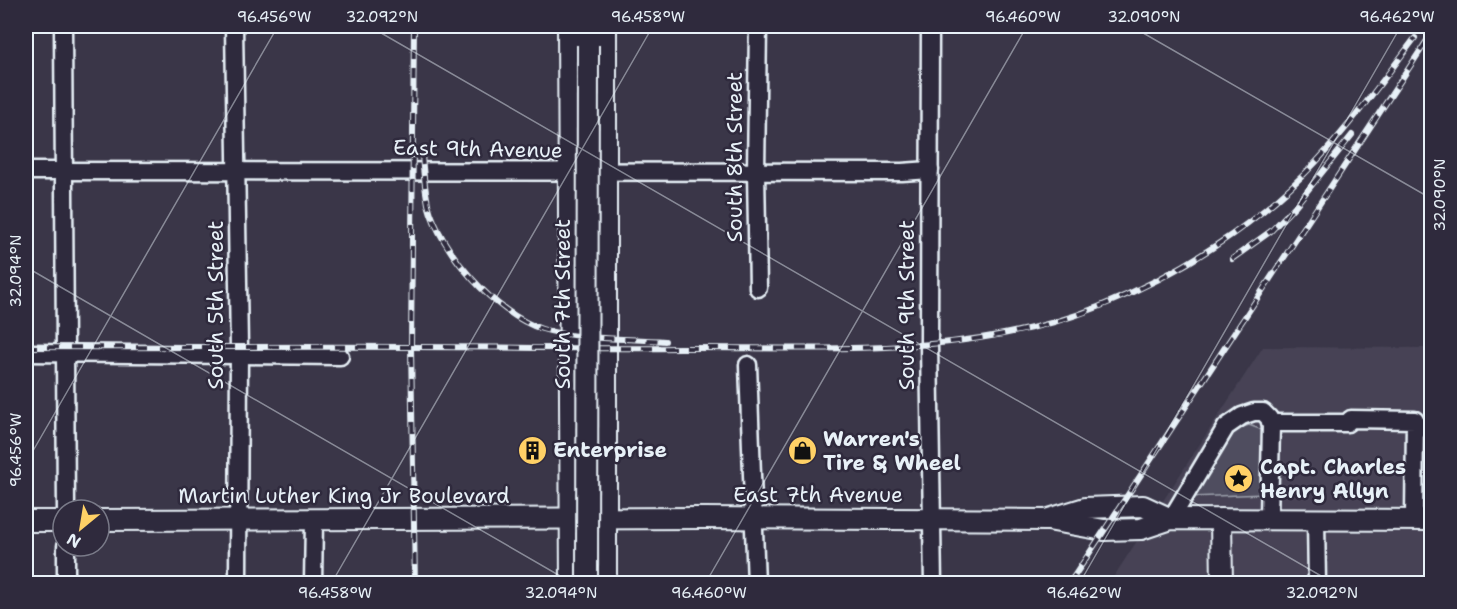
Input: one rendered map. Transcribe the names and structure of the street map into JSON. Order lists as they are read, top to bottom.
{
  "streets": {
    "main road": ["South 7th Street", "East 7th Avenue", "Martin Luther King Jr Boulevard"],
    "street": [
      "East 9th Avenue",
      "South 8th Street",
      "South 5th Street",
      "South 9th Street"
    ]
  },
  "crossings": [
    ["East 9th Avenue", "South 8th Street"],
    ["East 9th Avenue", "South 5th Street"],
    ["East 9th Avenue", "South 9th Street"],
    ["South 5th Street", "Martin Luther King Jr Boulevard"],
    ["South 9th Street", "East 7th Avenue"],
    ["East 7th Avenue", "Martin Luther King Jr Boulevard"]
  ],
  "places": {
    "building": ["Enterprise"],
    "shop": ["Warren's Tire & Wheel"],
    "place": ["Capt. Charles Henry Allyn"]
  },
  "north": "bottom left",
  "coordinates": [
    "96.456°W",
    "32.092°N",
    "96.458°W",
    "96.460°W",
    "32.090°N",
    "96.462°W",
    "32.094°N"
  ]
}
